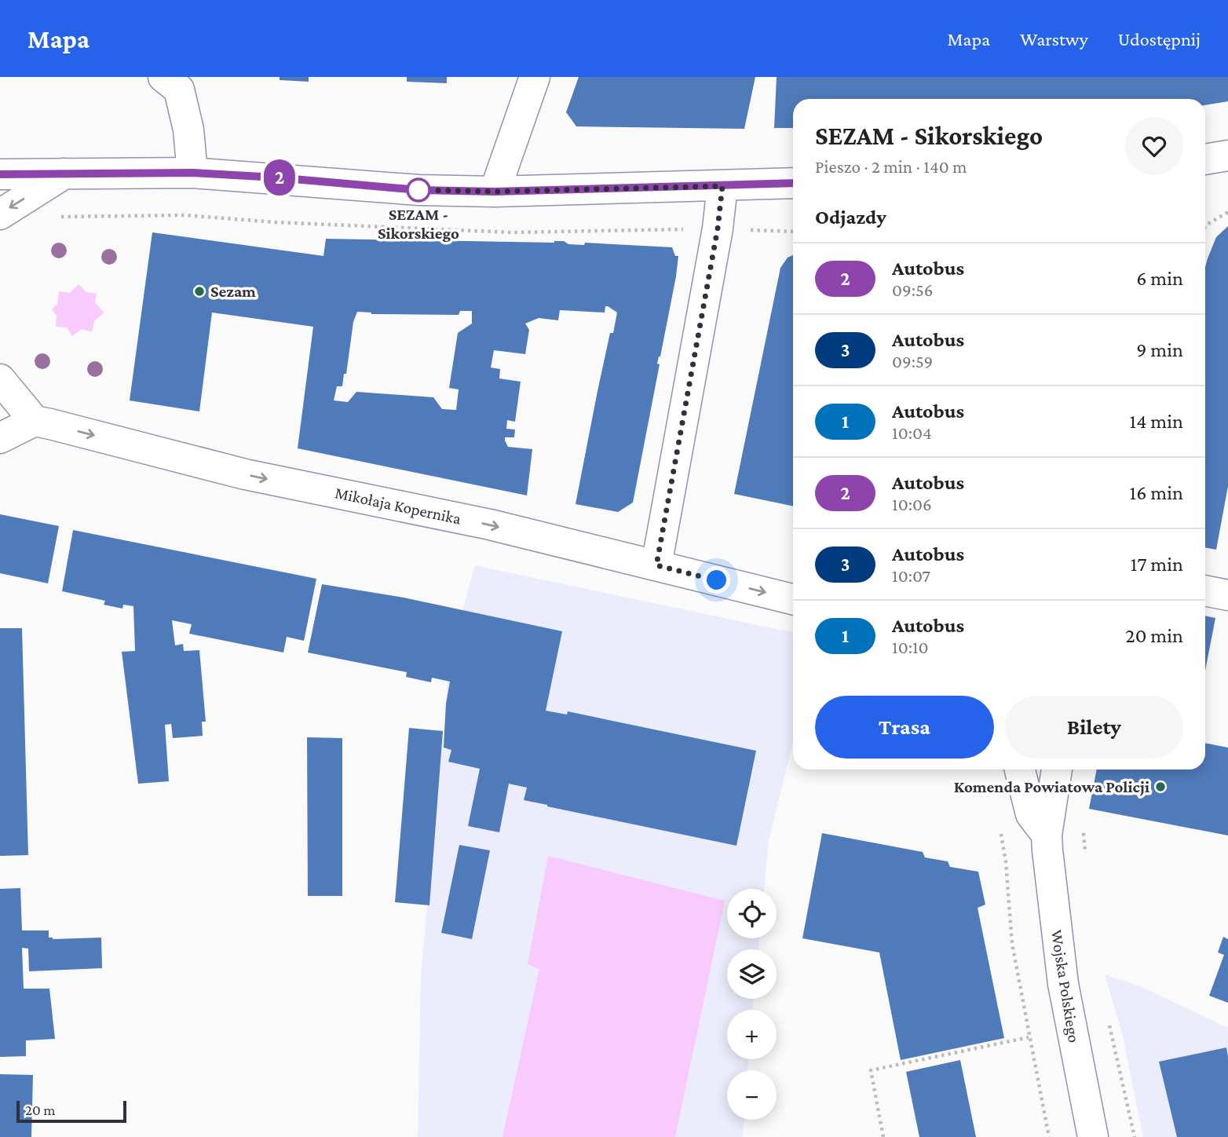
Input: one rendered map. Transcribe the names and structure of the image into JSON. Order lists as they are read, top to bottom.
{
  "streets": {
    "street": ["Mikołaja Kopernika", "Wojska Polskiego"]
  },
  "one_way": ["Mikołaja Kopernika"],
  "places": ["SEZAM - Sikorskiego", "Sezam", "Komenda Powiatowa Policji"],
  "lines": ["bus line 2"],
  "scale_bar": "20 m",
  "page": {
    "header": "Mapa",
    "nav": ["Mapa", "Warstwy", "Udostępnij"],
    "on_map": "2",
    "heading": [
      ["SEZAM - Sikorskiego", "Pieszo · 2 min · 140 m"],
      "Odjazdy"
    ],
    "list": [
      {
        "mark": "2",
        "name": "Autobus",
        "note": "09:56",
        "value": "6 min"
      },
      {
        "mark": "3",
        "name": "Autobus",
        "note": "09:59",
        "value": "9 min"
      },
      {
        "mark": "1",
        "name": "Autobus",
        "note": "10:04",
        "value": "14 min"
      },
      {
        "mark": "2",
        "name": "Autobus",
        "note": "10:06",
        "value": "16 min"
      },
      {
        "mark": "3",
        "name": "Autobus",
        "note": "10:07",
        "value": "17 min"
      },
      {
        "mark": "1",
        "name": "Autobus",
        "note": "10:10",
        "value": "20 min"
      }
    ],
    "buttons": ["Trasa", "Bilety"],
    "map_buttons": ["+", "−"],
    "scale": "20 m"
  }
}
